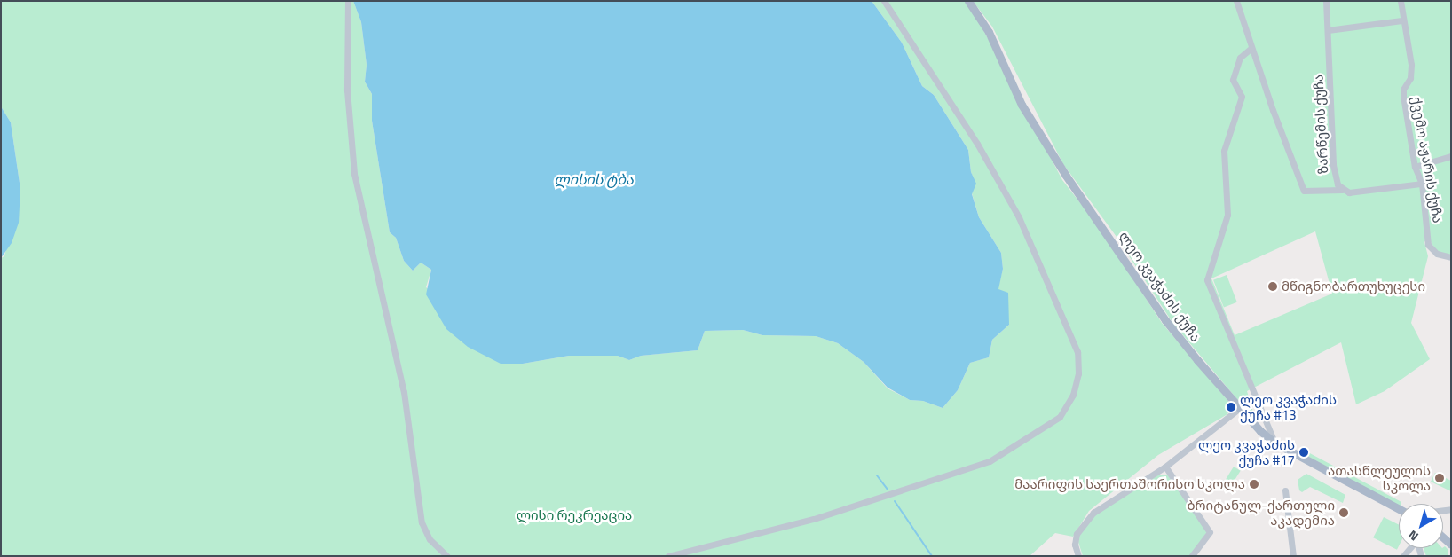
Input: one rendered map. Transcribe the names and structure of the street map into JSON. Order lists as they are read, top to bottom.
{
  "streets": {
    "main road": ["ლეო კვაჭაძის ქუჩა"],
    "street": ["ზარწემის ქუჩა", "ქვემო აჟარის ქუჩა"]
  },
  "crossings": [
    ["ზარწემის ქუჩა", "ქვემო აჟარის ქუჩა"]
  ],
  "water": ["ლისის ტბა"],
  "parks": ["ლისი რეკრეაცია"],
  "places": [
    "მწიგნობართუხუცესი",
    "ლეო კვაჭაძის ქუჩა #13",
    "ლეო კვაჭაძის ქუჩა #17",
    "ათასწლეულის სკოლა",
    "მაარიფის საერთაშორისო სკოლა",
    "ბრიტანულ-ქართული აკადემია"
  ],
  "north": "bottom left"
}
